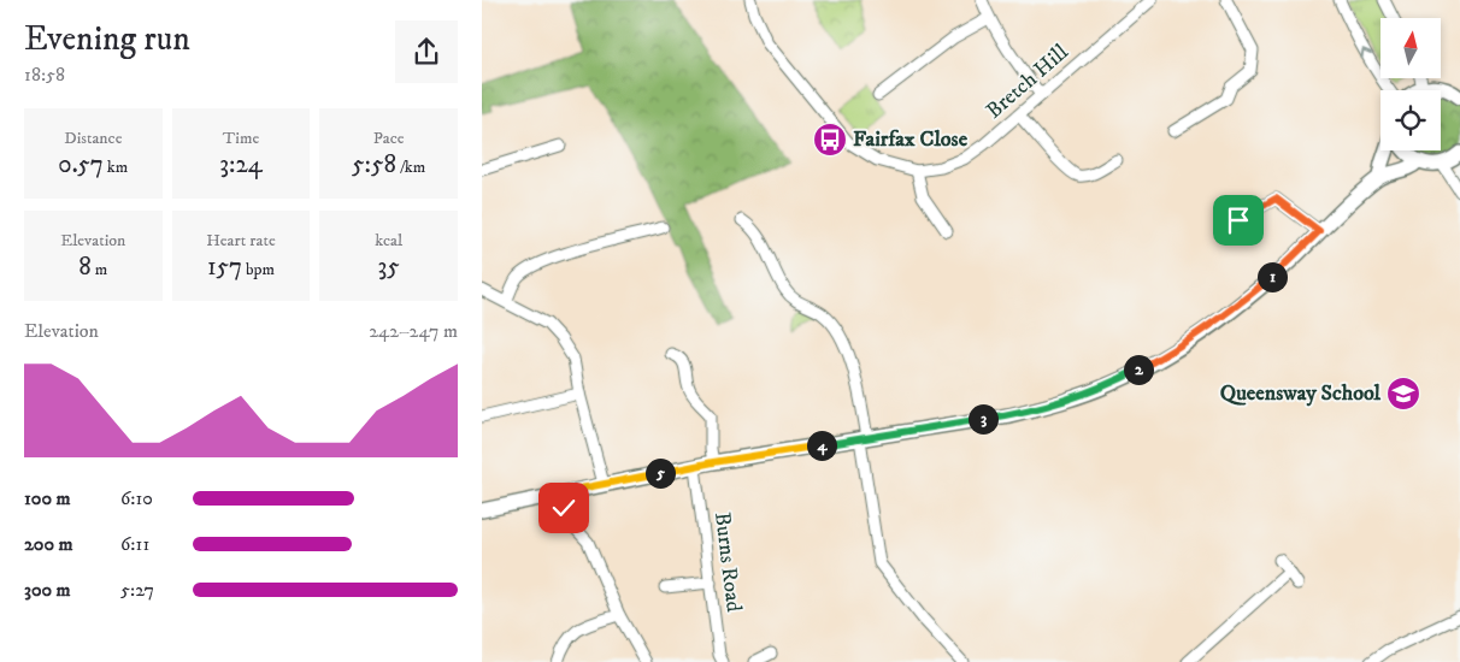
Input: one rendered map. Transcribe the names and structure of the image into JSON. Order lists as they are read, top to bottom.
{
  "streets": {
    "street": ["Bretch Hill", "Burns Road"]
  },
  "places": {
    "bus stop": ["Fairfax Close"],
    "school or university": ["Queensway School"]
  },
  "north": "top",
  "page": {
    "heading": ["Evening run", "18:58"],
    "stats": [
      ["Distance", "0.57 km"],
      ["Time", "3:24"],
      ["Pace", "5:58 /km"],
      ["Elevation", "8 m"],
      ["Heart rate", "157 bpm"],
      ["kcal", "35"]
    ],
    "pins": [
      "1",
      "2",
      "3",
      "4",
      "5"
    ],
    "chart": ["Elevation", "242–247 m"],
    "list": [
      {
        "name": "100 m",
        "note": "6:10"
      },
      {
        "name": "200 m",
        "note": "6:11"
      },
      {
        "name": "300 m",
        "note": "5:27"
      }
    ]
  }
}
